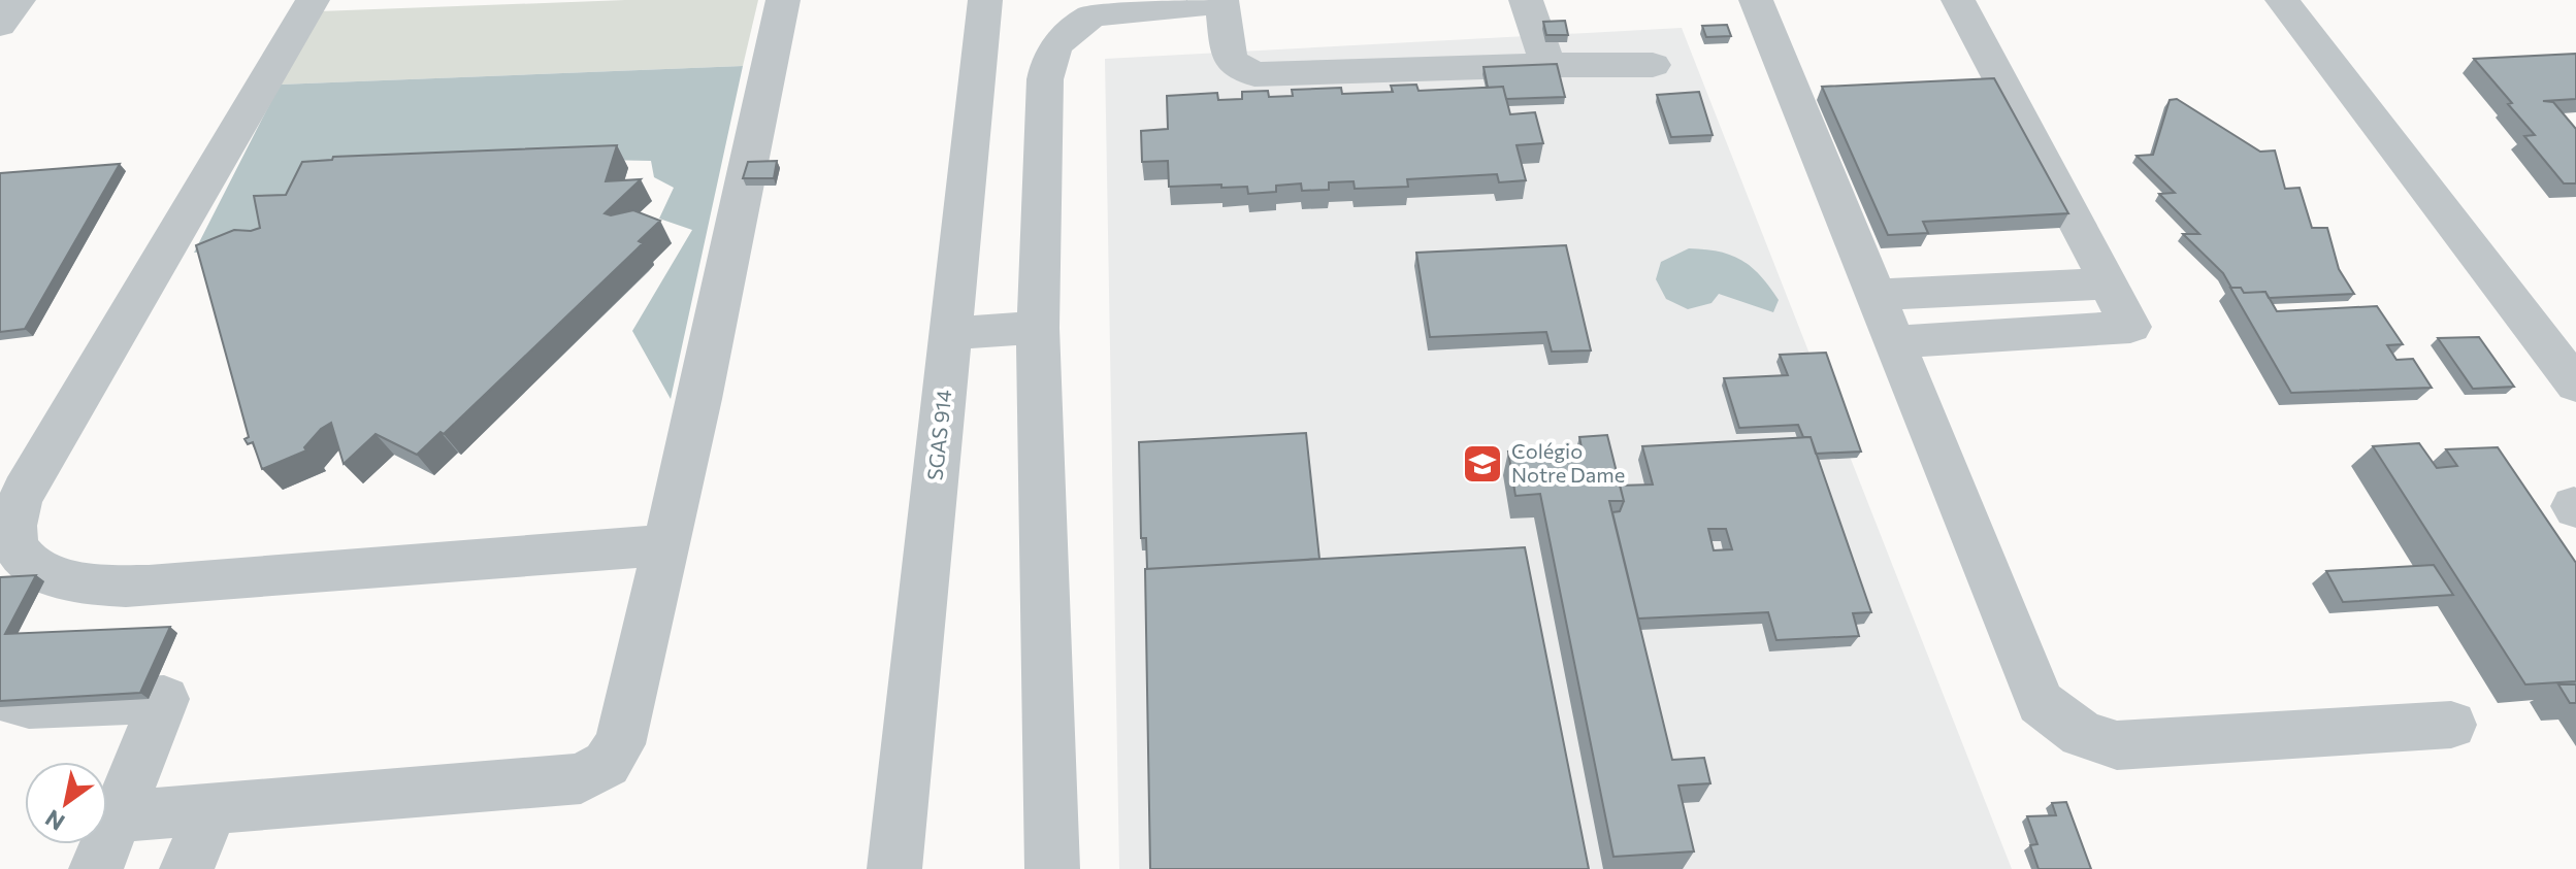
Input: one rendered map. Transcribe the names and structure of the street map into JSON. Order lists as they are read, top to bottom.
{
  "streets": {
    "lane": ["SGAS 914"]
  },
  "places": {
    "school or university": ["Colégio Notre Dame"]
  },
  "north": "bottom left"
}
